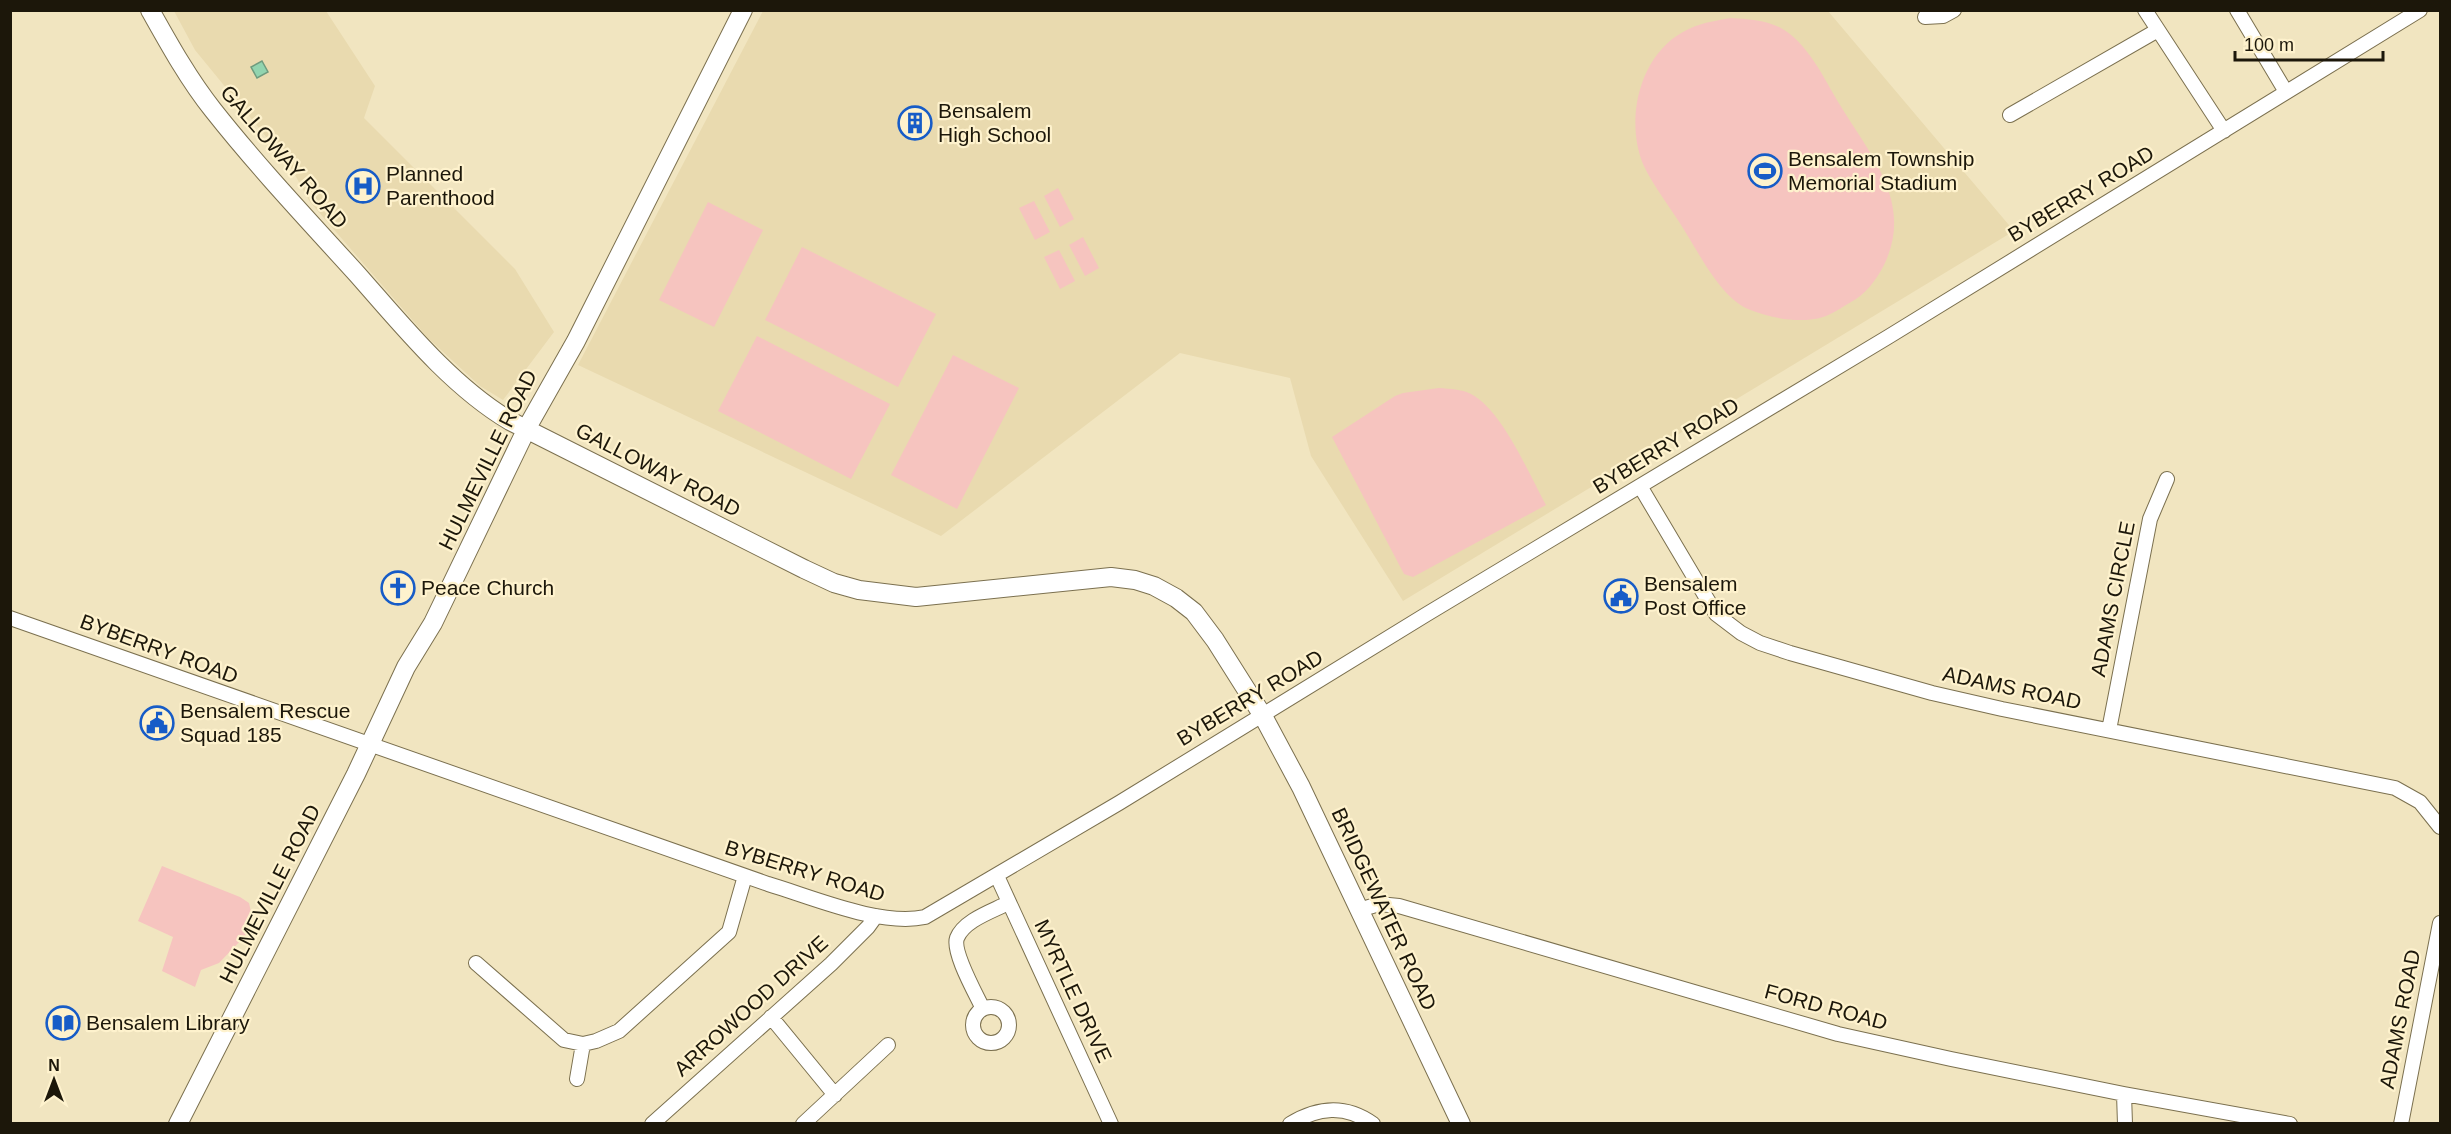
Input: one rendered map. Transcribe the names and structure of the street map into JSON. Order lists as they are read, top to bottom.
{
  "streets": {
    "main road": ["GALLOWAY ROAD", "HULMEVILLE ROAD", "BRIDGEWATER ROAD"],
    "street": [
      "BYBERRY ROAD",
      "ADAMS CIRCLE",
      "ADAMS ROAD",
      "MYRTLE DRIVE",
      "ARROWOOD DRIVE",
      "FORD ROAD"
    ]
  },
  "crossings": [
    ["GALLOWAY ROAD", "BYBERRY ROAD"],
    ["GALLOWAY ROAD", "HULMEVILLE ROAD"],
    ["GALLOWAY ROAD", "BRIDGEWATER ROAD"],
    ["BYBERRY ROAD", "HULMEVILLE ROAD"],
    ["BYBERRY ROAD", "ADAMS ROAD"],
    ["BYBERRY ROAD", "BRIDGEWATER ROAD"],
    ["BYBERRY ROAD", "MYRTLE DRIVE"],
    ["BYBERRY ROAD", "ARROWOOD DRIVE"],
    ["ADAMS CIRCLE", "ADAMS ROAD"],
    ["BRIDGEWATER ROAD", "FORD ROAD"]
  ],
  "places": {
    "building": ["Bensalem High School"],
    "sports": ["Bensalem Township Memorial Stadium"],
    "hospital": ["Planned Parenthood"],
    "church": ["Peace Church"],
    "public building": ["Bensalem Post Office", "Bensalem Rescue Squad 185"],
    "library": ["Bensalem Library"]
  },
  "scale_bar": "100 m",
  "north": "top"
}
